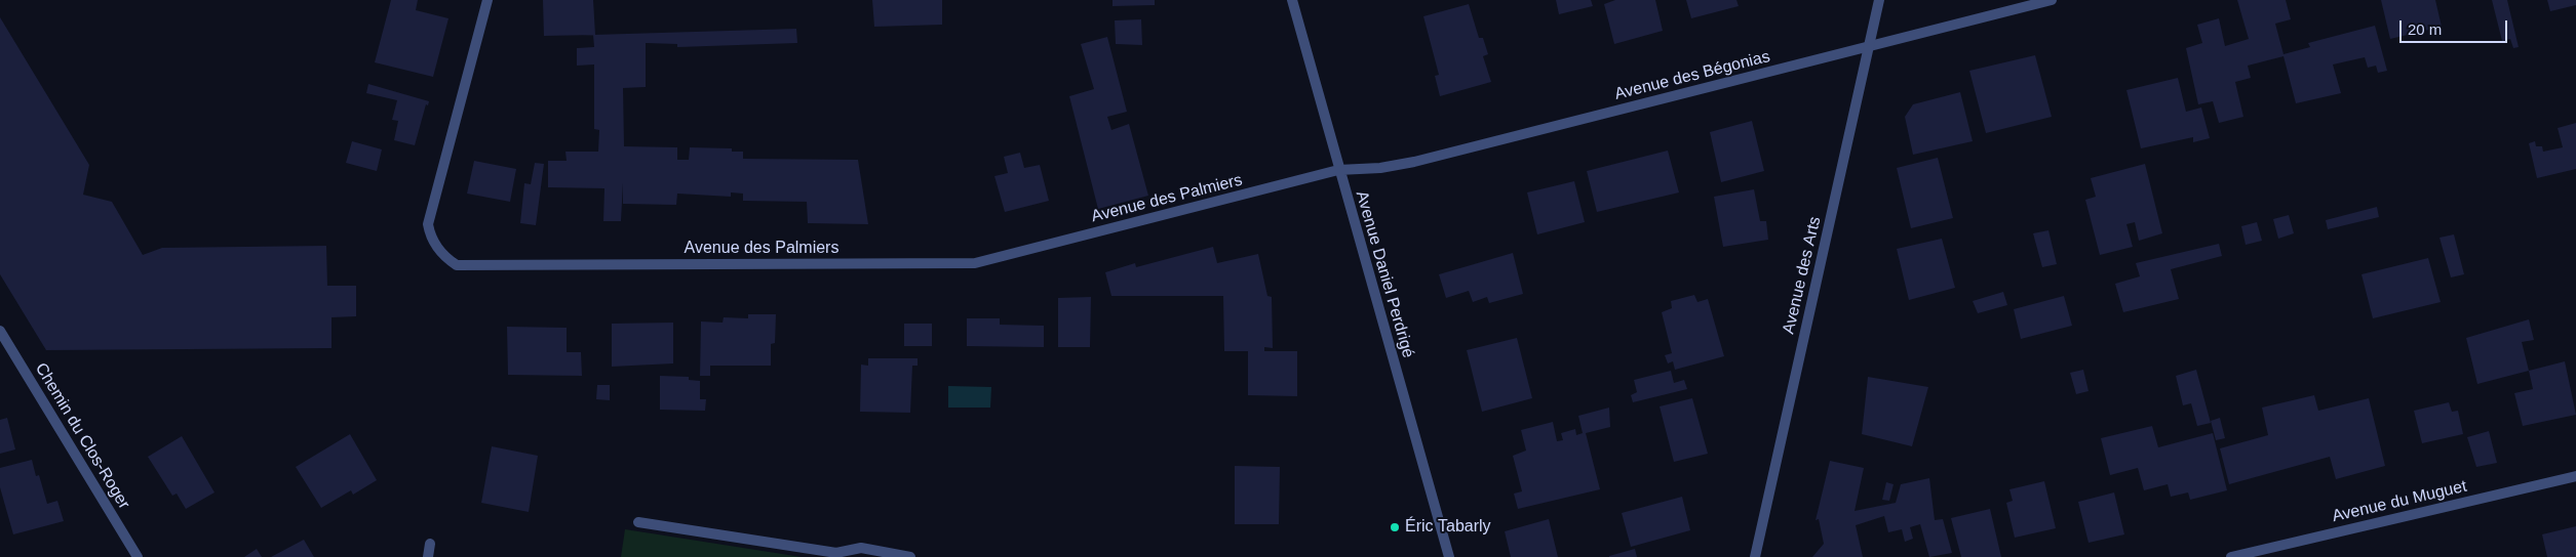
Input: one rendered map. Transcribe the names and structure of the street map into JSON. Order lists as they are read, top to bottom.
{
  "streets": {
    "street": [
      "Avenue des Bégonias",
      "Avenue des Palmiers",
      "Avenue Daniel Perdrigé",
      "Avenue des Arts",
      "Chemin du Clos-Roger",
      "Avenue du Muguet"
    ]
  },
  "crossings": [
    ["Avenue des Bégonias", "Avenue des Palmiers"],
    ["Avenue des Bégonias", "Avenue Daniel Perdrigé"],
    ["Avenue des Bégonias", "Avenue des Arts"],
    ["Avenue des Palmiers", "Avenue Daniel Perdrigé"]
  ],
  "places": ["Éric Tabarly"],
  "scale_bar": "20 m"
}
